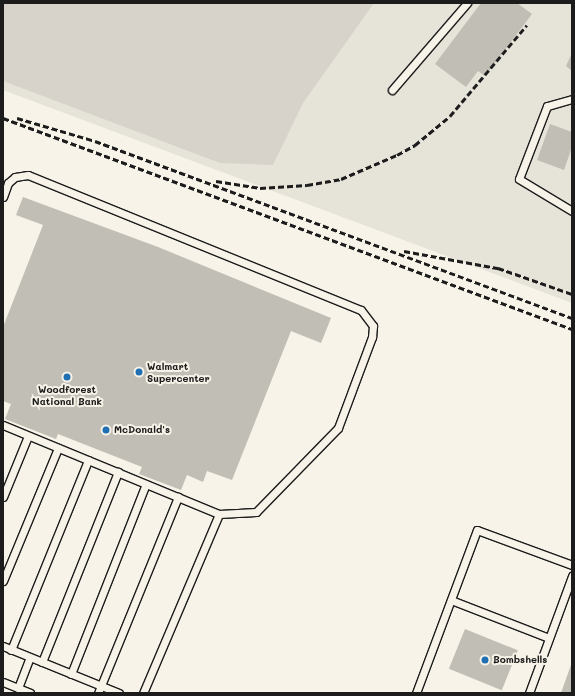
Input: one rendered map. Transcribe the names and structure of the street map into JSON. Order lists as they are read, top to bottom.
{
  "places": [
    "Walmart Supercenter",
    "Woodforest National Bank",
    "McDonald's",
    "Bombshells"
  ]
}
